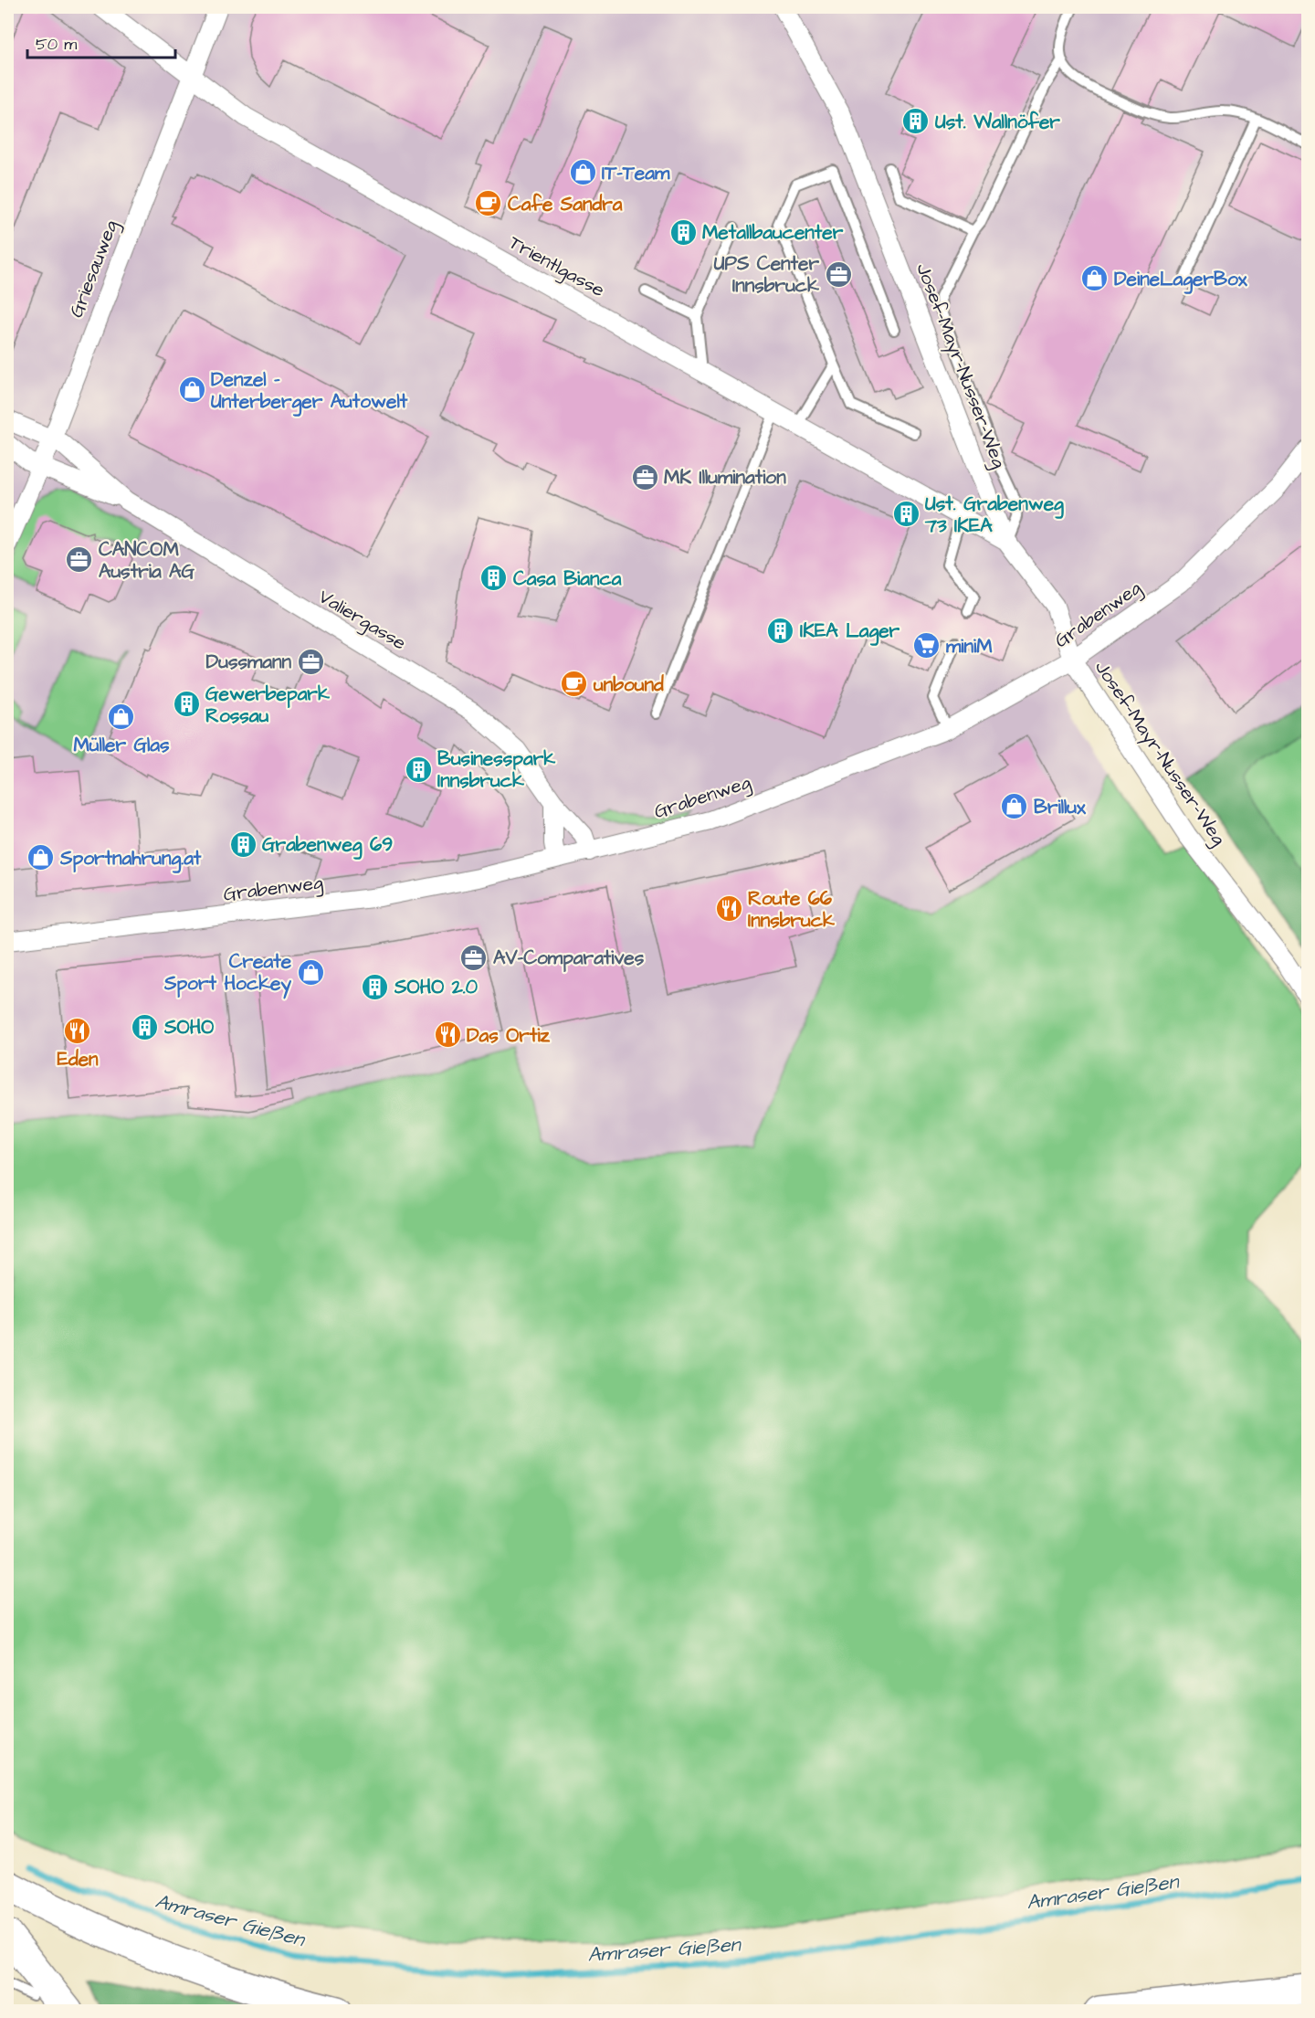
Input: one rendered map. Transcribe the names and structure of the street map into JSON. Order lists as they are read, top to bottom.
{
  "streets": {
    "street": [
      "Trientlgasse",
      "Griesauweg",
      "Josef-Mayr-Nusser-Weg",
      "Grabenweg",
      "Valiergasse"
    ]
  },
  "crossings": [
    ["Trientlgasse", "Griesauweg"],
    ["Trientlgasse", "Josef-Mayr-Nusser-Weg"],
    ["Griesauweg", "Valiergasse"],
    ["Josef-Mayr-Nusser-Weg", "Grabenweg"],
    ["Grabenweg", "Valiergasse"]
  ],
  "water": ["Amraser Gießen"],
  "places": {
    "building": [
      "Ust. Wallnöfer",
      "Metallbaucenter",
      "Ust. Grabenweg 73 IKEA",
      "Casa Bianca",
      "IKEA Lager",
      "Gewerbepark Rossau",
      "Businesspark Innsbruck",
      "Grabenweg 69",
      "SOHO 2.0",
      "SOHO"
    ],
    "shop": [
      "IT-Team",
      "DeineLagerBox",
      "Denzel - Unterberger Autowelt",
      "Müller Glas",
      "Brillux",
      "Sportnahrung.at",
      "Create Sport Hockey"
    ],
    "cafe": ["Cafe Sandra", "unbound"],
    "office": [
      "UPS Center Innsbruck",
      "MK Illumination",
      "CANCOM Austria AG",
      "Dussmann",
      "AV-Comparatives"
    ],
    "supermarket": ["miniM"],
    "restaurant": ["Route 66 Innsbruck", "Eden", "Das Ortiz"]
  },
  "scale_bar": "50 m"
}
